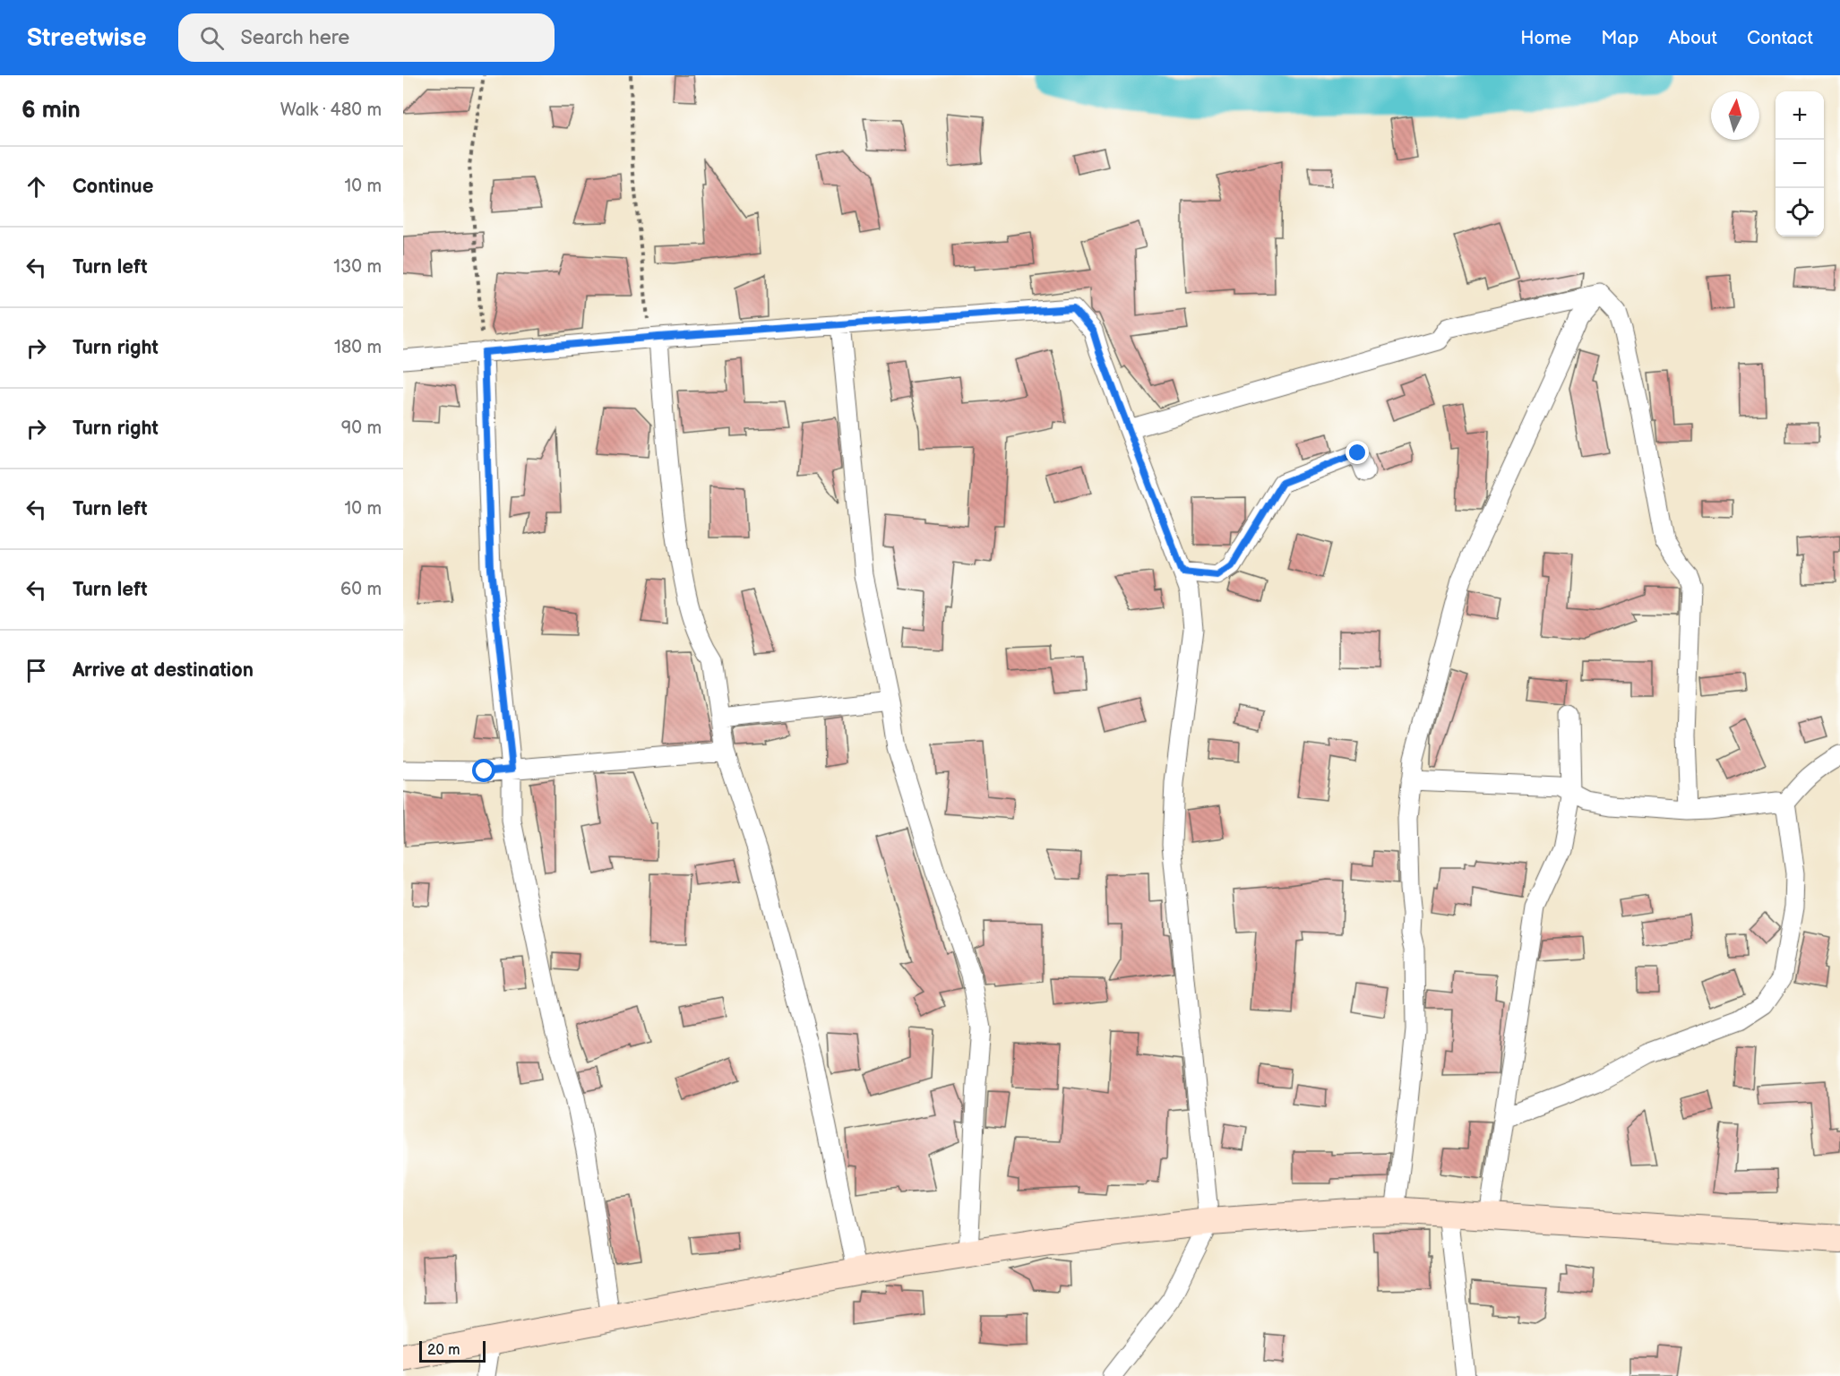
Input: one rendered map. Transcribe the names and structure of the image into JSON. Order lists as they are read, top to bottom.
{
  "scale_bar": "20 m",
  "north": "top",
  "page": {
    "header": "Streetwise",
    "search": "Search here",
    "nav": [
      "Home",
      "Map",
      "About",
      "Contact"
    ],
    "heading": ["6 min", "Walk · 480 m"],
    "map_buttons": ["+", "−"],
    "list": [
      ["Continue", "10 m"],
      ["Turn left", "130 m"],
      ["Turn right", "180 m"],
      ["Turn right", "90 m"],
      ["Turn left", "10 m"],
      ["Turn left", "60 m"],
      "Arrive at destination"
    ],
    "scale": "20 m"
  }
}
